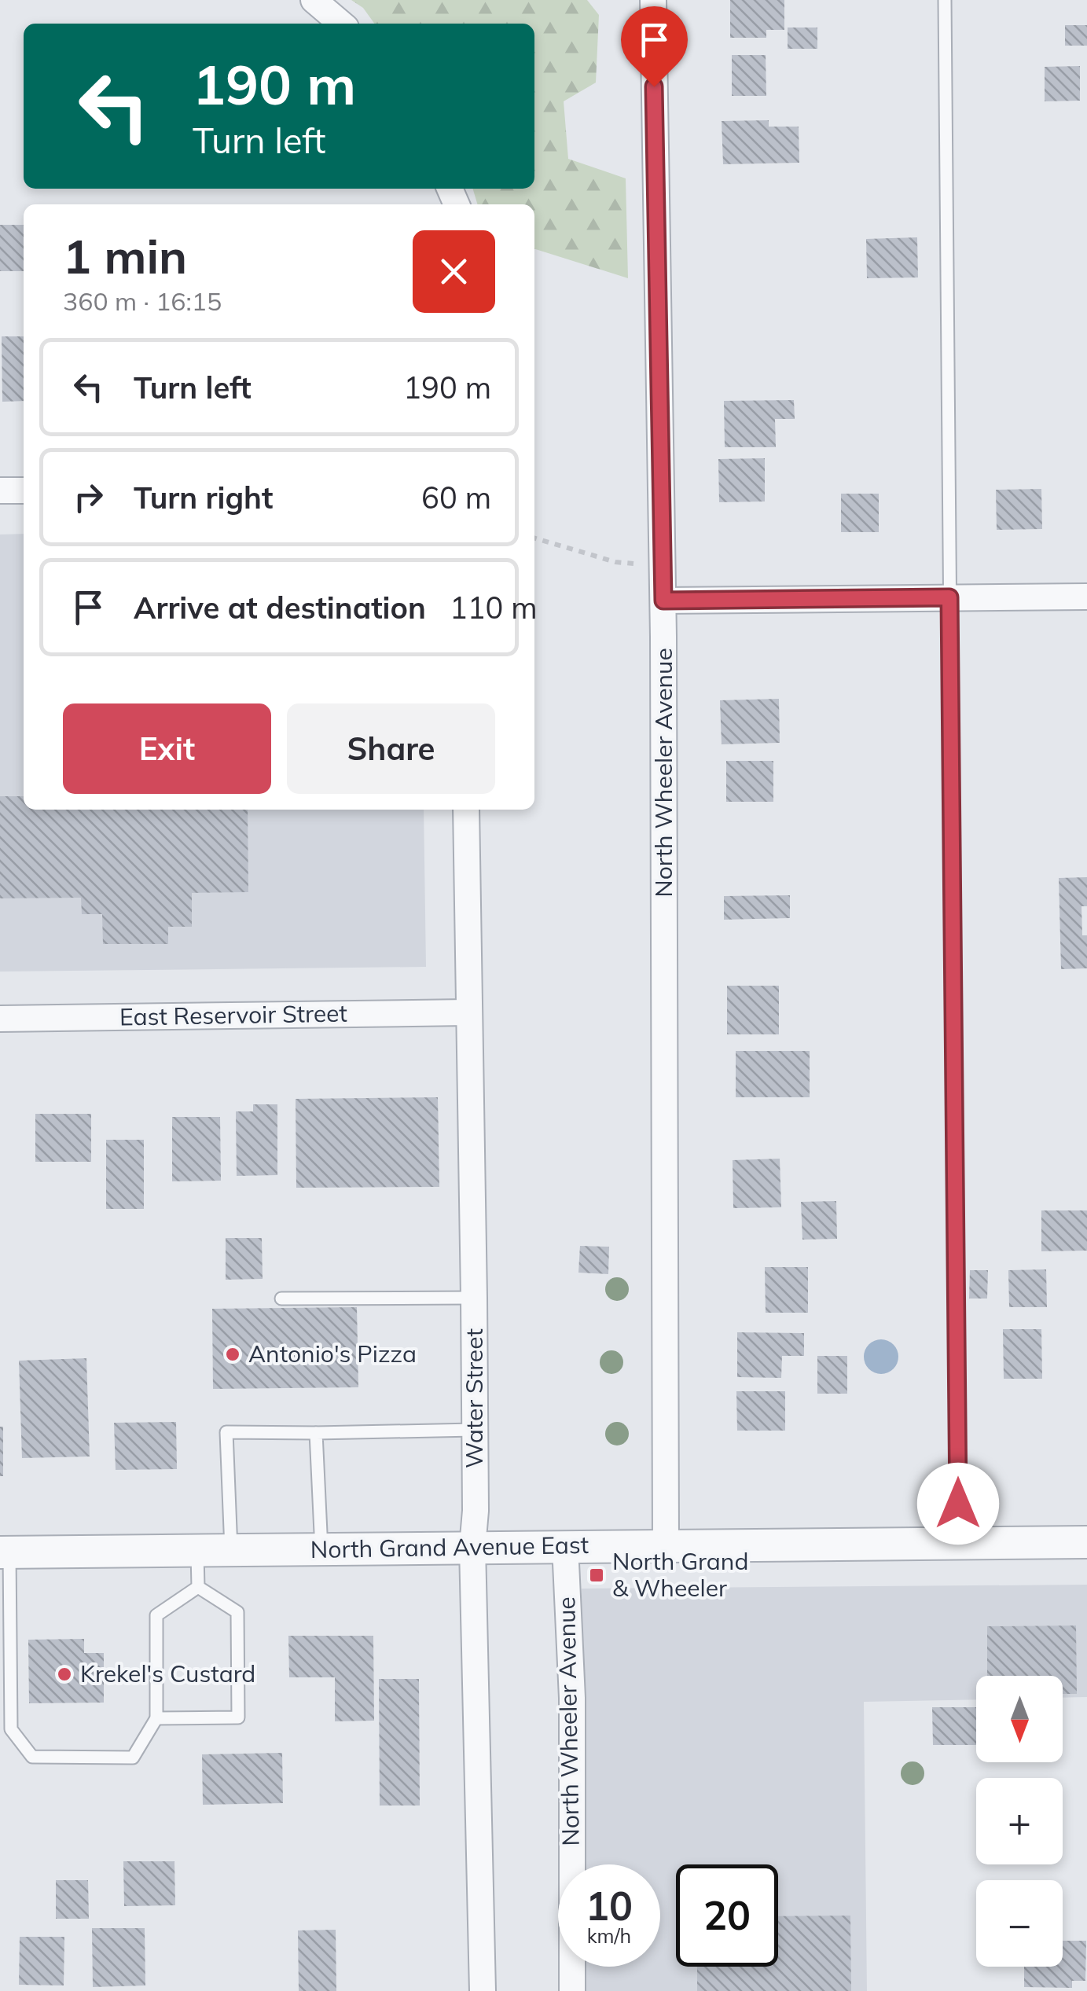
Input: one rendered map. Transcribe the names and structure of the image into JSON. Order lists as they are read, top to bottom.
{
  "streets": {
    "street": [
      "North Wheeler Avenue",
      "East Reservoir Street",
      "Water Street",
      "North Grand Avenue East"
    ]
  },
  "crossings": [
    ["North Wheeler Avenue", "North Grand Avenue East"],
    ["East Reservoir Street", "Water Street"],
    ["Water Street", "North Grand Avenue East"]
  ],
  "places": {
    "other": ["Antonio's Pizza", "Krekel's Custard"],
    "transit": ["North Grand & Wheeler"]
  },
  "north": "bottom",
  "page": {
    "turn": ["190 m", "Turn left"],
    "heading": ["1 min", "360 m · 16:15"],
    "list": [
      {
        "name": "Turn left",
        "value": "190 m"
      },
      {
        "name": "Turn right",
        "value": "60 m"
      },
      {
        "name": "Arrive at destination",
        "value": "110 m"
      }
    ],
    "buttons": ["Exit", "Share"],
    "map_buttons": ["+", "−"],
    "speed": "10 km/h",
    "limit": "20"
  }
}
